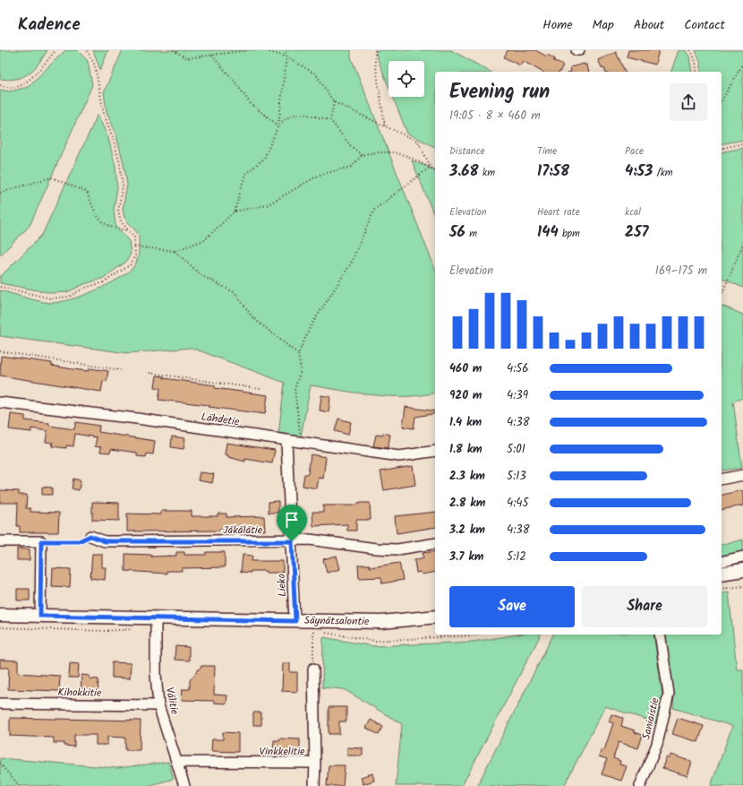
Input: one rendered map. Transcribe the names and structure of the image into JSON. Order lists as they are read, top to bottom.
{
  "streets": {
    "main road": ["Säynätsalontie"],
    "street": [
      "Lähdetie",
      "Jäkälätie",
      "Lieko",
      "Kihokkitie",
      "Välitie",
      "Saniaistie",
      "Vinkkelitie"
    ]
  },
  "crossings": [
    ["Lähdetie", "Lieko"],
    ["Jäkälätie", "Lieko"],
    ["Lieko", "Säynätsalontie"],
    ["Säynätsalontie", "Välitie"],
    ["Kihokkitie", "Välitie"],
    ["Välitie", "Vinkkelitie"]
  ],
  "page": {
    "header": "Kadence",
    "nav": [
      "Home",
      "Map",
      "About",
      "Contact"
    ],
    "heading": ["Evening run", "19:05 · 8 × 460 m"],
    "stats": [
      ["Distance", "3.68 km"],
      ["Time", "17:58"],
      ["Pace", "4:53 /km"],
      ["Elevation", "56 m"],
      ["Heart rate", "144 bpm"],
      ["kcal", "257"]
    ],
    "chart": ["Elevation", "169–175 m"],
    "list": [
      {
        "name": "460 m",
        "note": "4:56"
      },
      {
        "name": "920 m",
        "note": "4:39"
      },
      {
        "name": "1.4 km",
        "note": "4:38"
      },
      {
        "name": "1.8 km",
        "note": "5:01"
      },
      {
        "name": "2.3 km",
        "note": "5:13"
      },
      {
        "name": "2.8 km",
        "note": "4:45"
      },
      {
        "name": "3.2 km",
        "note": "4:38"
      },
      {
        "name": "3.7 km",
        "note": "5:12"
      }
    ],
    "buttons": ["Save", "Share"]
  }
}
